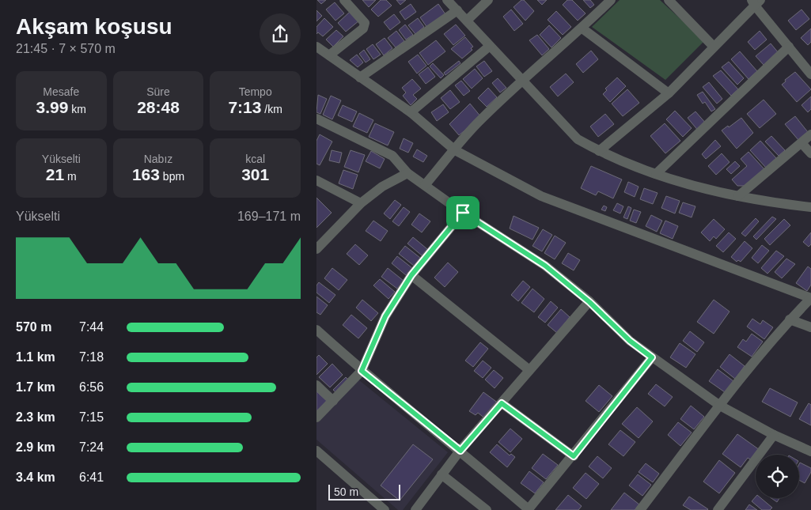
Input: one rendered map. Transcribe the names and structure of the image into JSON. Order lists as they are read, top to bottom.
{
  "scale_bar": "50 m",
  "page": {
    "heading": ["Akşam koşusu", "21:45 · 7 × 570 m"],
    "stats": [
      ["Mesafe", "3.99 km"],
      ["Süre", "28:48"],
      ["Tempo", "7:13 /km"],
      ["Yükselti", "21 m"],
      ["Nabız", "163 bpm"],
      ["kcal", "301"]
    ],
    "chart": ["Yükselti", "169–171 m"],
    "list": [
      {
        "name": "570 m",
        "note": "7:44"
      },
      {
        "name": "1.1 km",
        "note": "7:18"
      },
      {
        "name": "1.7 km",
        "note": "6:56"
      },
      {
        "name": "2.3 km",
        "note": "7:15"
      },
      {
        "name": "2.9 km",
        "note": "7:24"
      },
      {
        "name": "3.4 km",
        "note": "6:41"
      }
    ],
    "scale": "50 m"
  }
}
